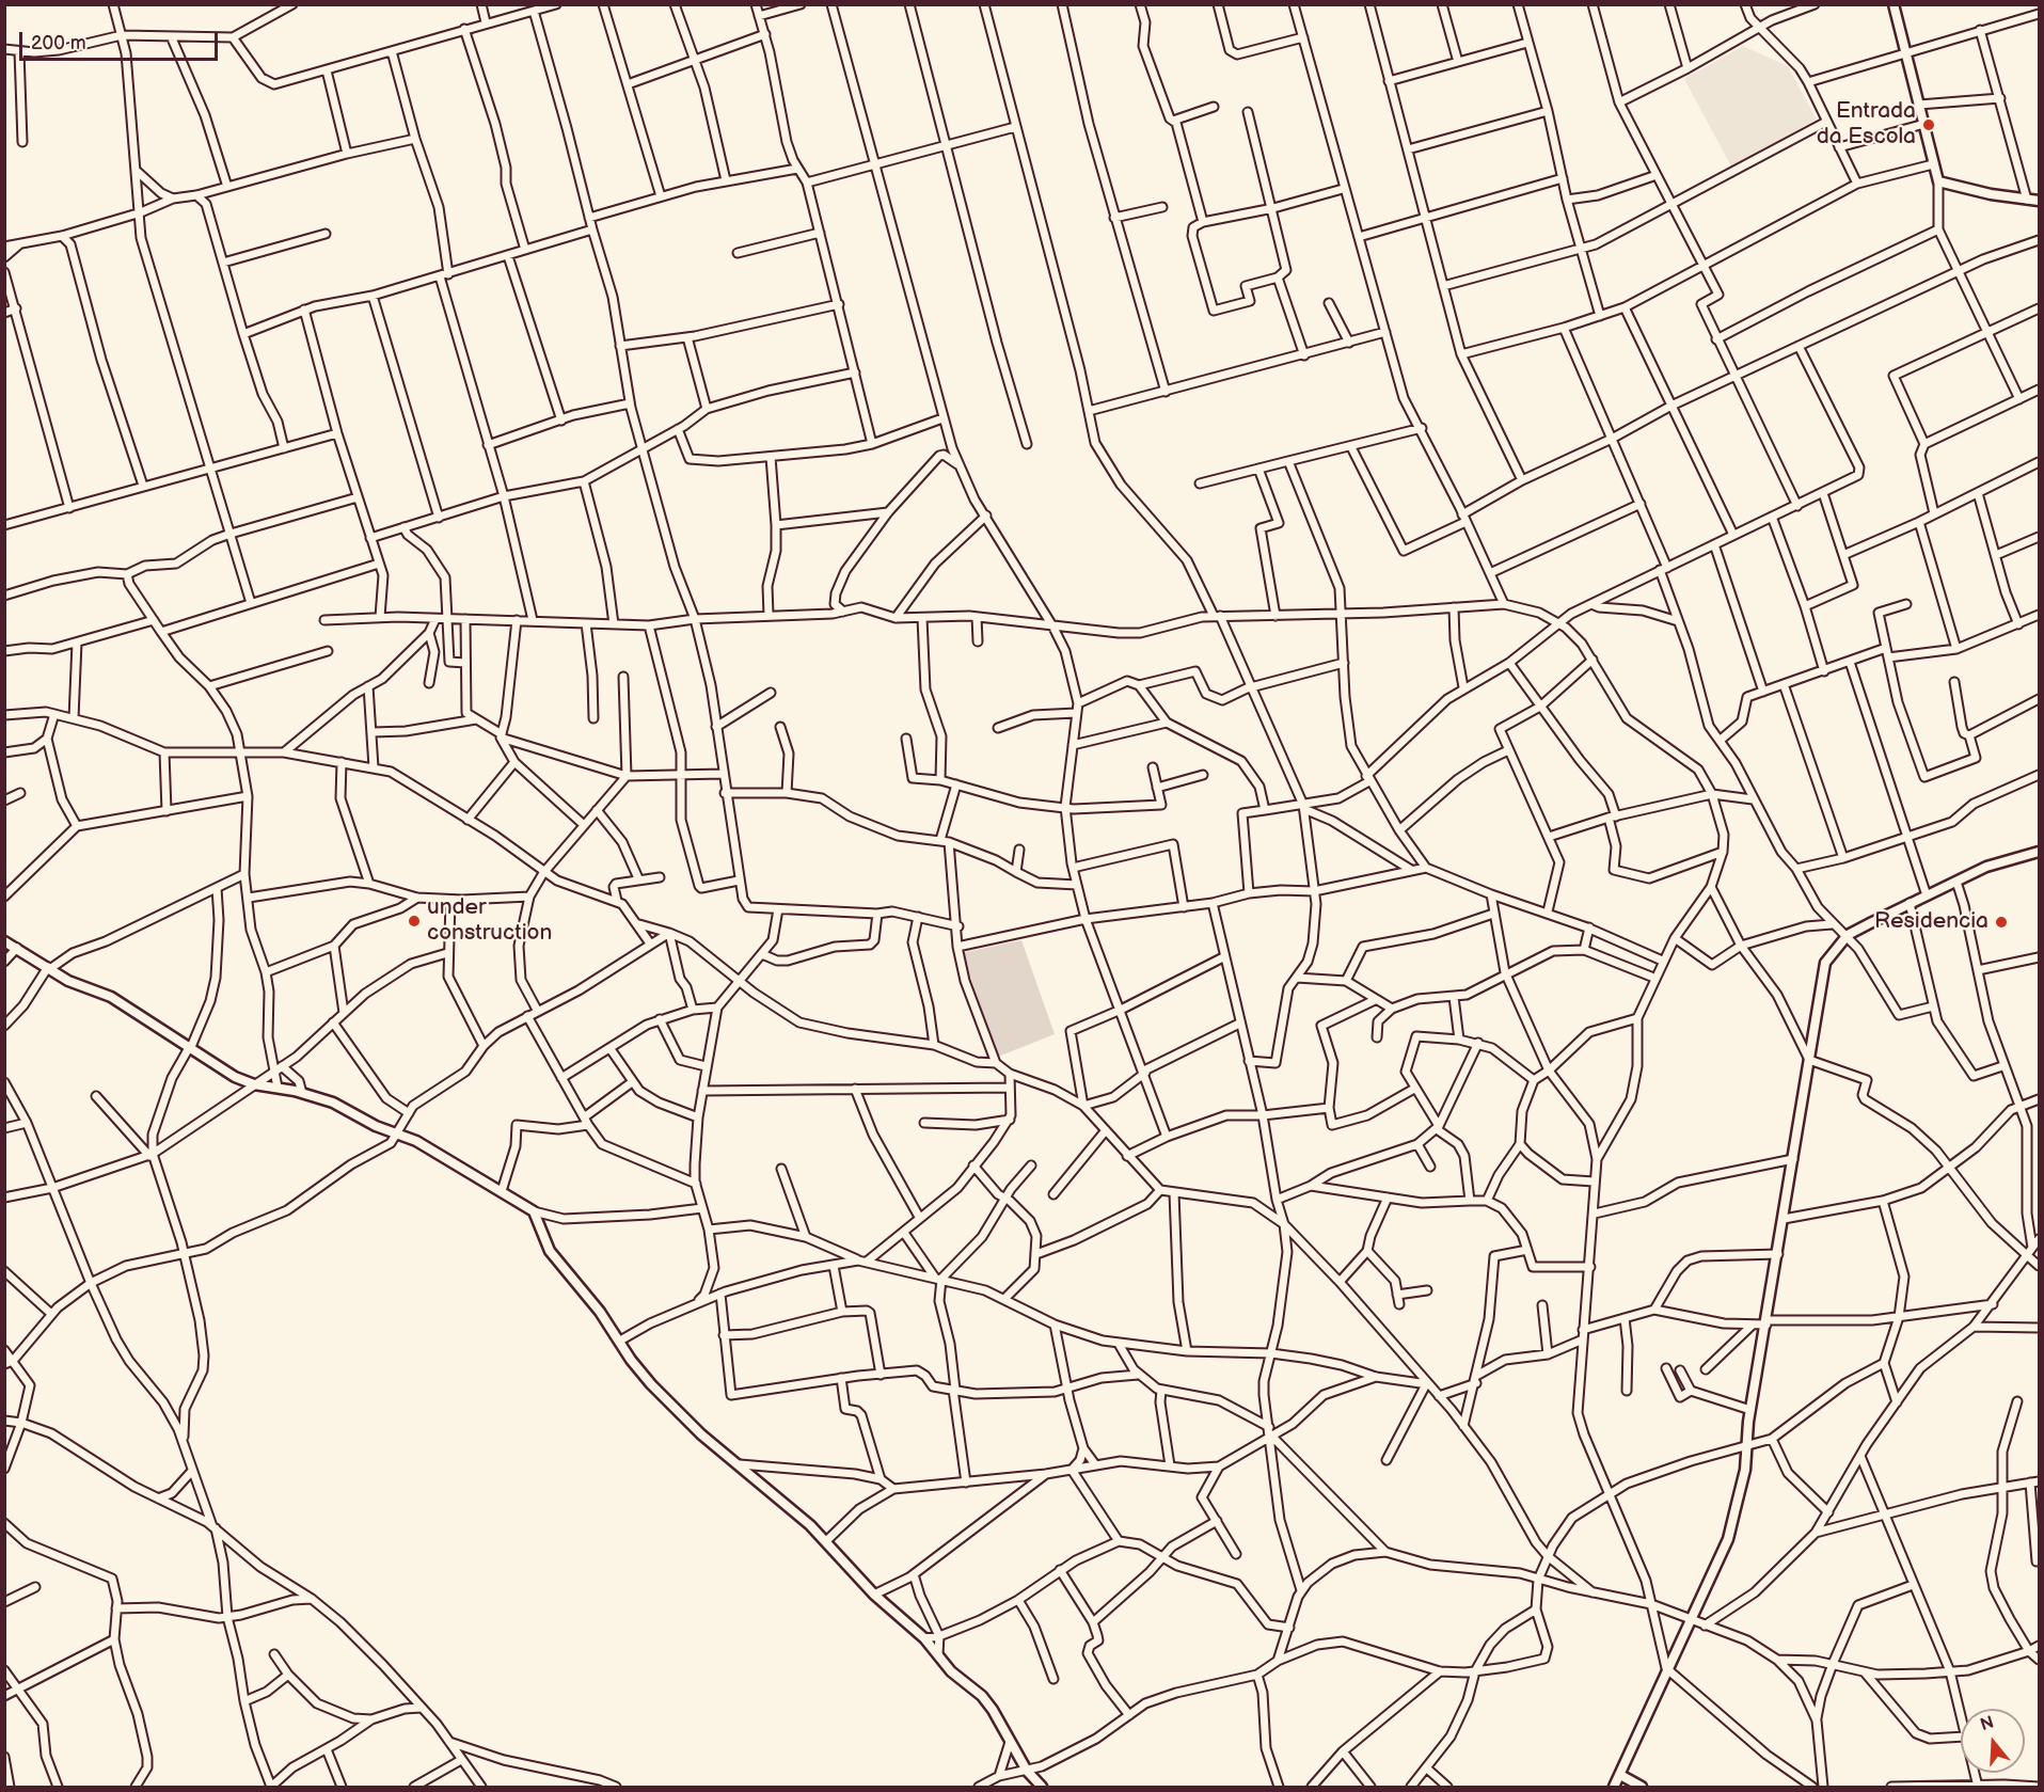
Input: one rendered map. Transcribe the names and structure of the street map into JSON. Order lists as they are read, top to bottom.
{
  "places": ["Entrada da Escola", "under construction", "Residencia"],
  "scale_bar": "200 m",
  "north": "top"
}
